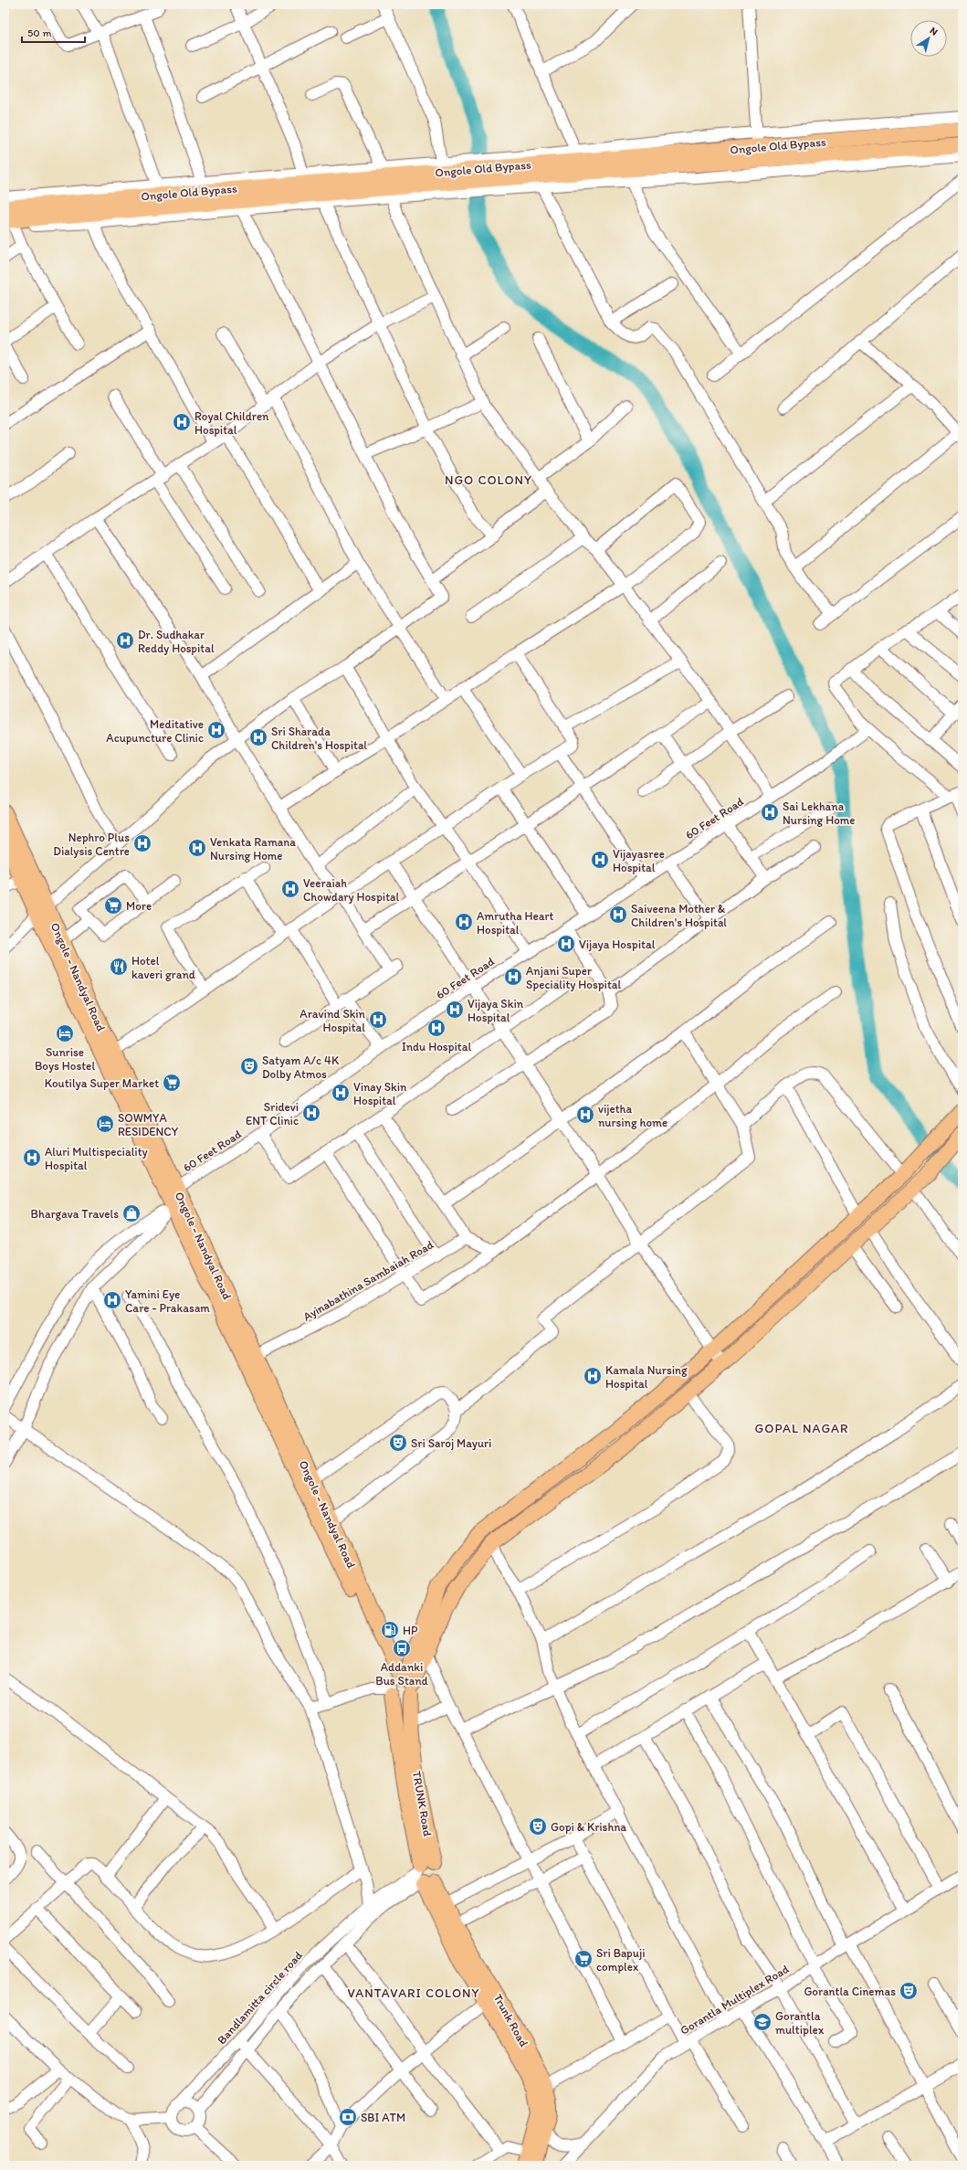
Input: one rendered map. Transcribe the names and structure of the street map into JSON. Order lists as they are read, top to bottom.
{
  "streets": {
    "main road": [
      "Ongole Old Bypass",
      "Ongole - Nandyal Road",
      "TRUNK Road",
      "Trunk Road"
    ],
    "street": [
      "60 Feet Road",
      "Ayinabathina Sambaiah Road",
      "Bandlamitta circle road",
      "Gorantla Multiplex Road"
    ]
  },
  "crossings": [
    ["60 Feet Road", "Ongole - Nandyal Road"],
    ["Ongole - Nandyal Road", "Ayinabathina Sambaiah Road"],
    ["Ongole - Nandyal Road", "TRUNK Road"],
    ["TRUNK Road", "Trunk Road"]
  ],
  "districts": ["NGO COLONY", "GOPAL NAGAR", "VANTAVARI COLONY"],
  "places": {
    "hospital": [
      "Royal Children Hospital",
      "Dr. Sudhakar Reddy Hospital",
      "Meditative Acupuncture Clinic",
      "Sri Sharada Children's Hospital",
      "Sai Lekhana Nursing Home",
      "Nephro Plus Dialysis Centre",
      "Venkata Ramana Nursing Home",
      "Vijayasree Hospital",
      "Veeraiah Chowdary Hospital",
      "Saiveena Mother & Children's Hospital",
      "Amrutha Heart Hospital",
      "Vijaya Hospital",
      "Anjani Super Speciality Hospital",
      "Vijaya Skin Hospital",
      "Aravind Skin Hospital",
      "Indu Hospital",
      "Vinay Skin Hospital",
      "Sridevi ENT Clinic",
      "vijetha nursing home",
      "Aluri Multispeciality Hospital",
      "Yamini Eye Care - Prakasam",
      "Kamala Nursing Hospital"
    ],
    "supermarket": ["More", "Koutilya Super Market", "Sri Bapuji complex"],
    "restaurant": ["Hotel kaveri grand"],
    "hotel": ["Sunrise Boys Hostel", "SOWMYA RESIDENCY"],
    "theatre": [
      "Satyam A/c 4K Dolby Atmos",
      "Sri Saroj Mayuri",
      "Gopi & Krishna",
      "Gorantla Cinemas"
    ],
    "shop": ["Bhargava Travels"],
    "fuel station": ["HP"],
    "bus stop": ["Addanki Bus Stand"],
    "school or university": ["Gorantla multiplex"],
    "bank": ["SBI ATM"]
  },
  "scale_bar": "50 m",
  "north": "top right"
}
